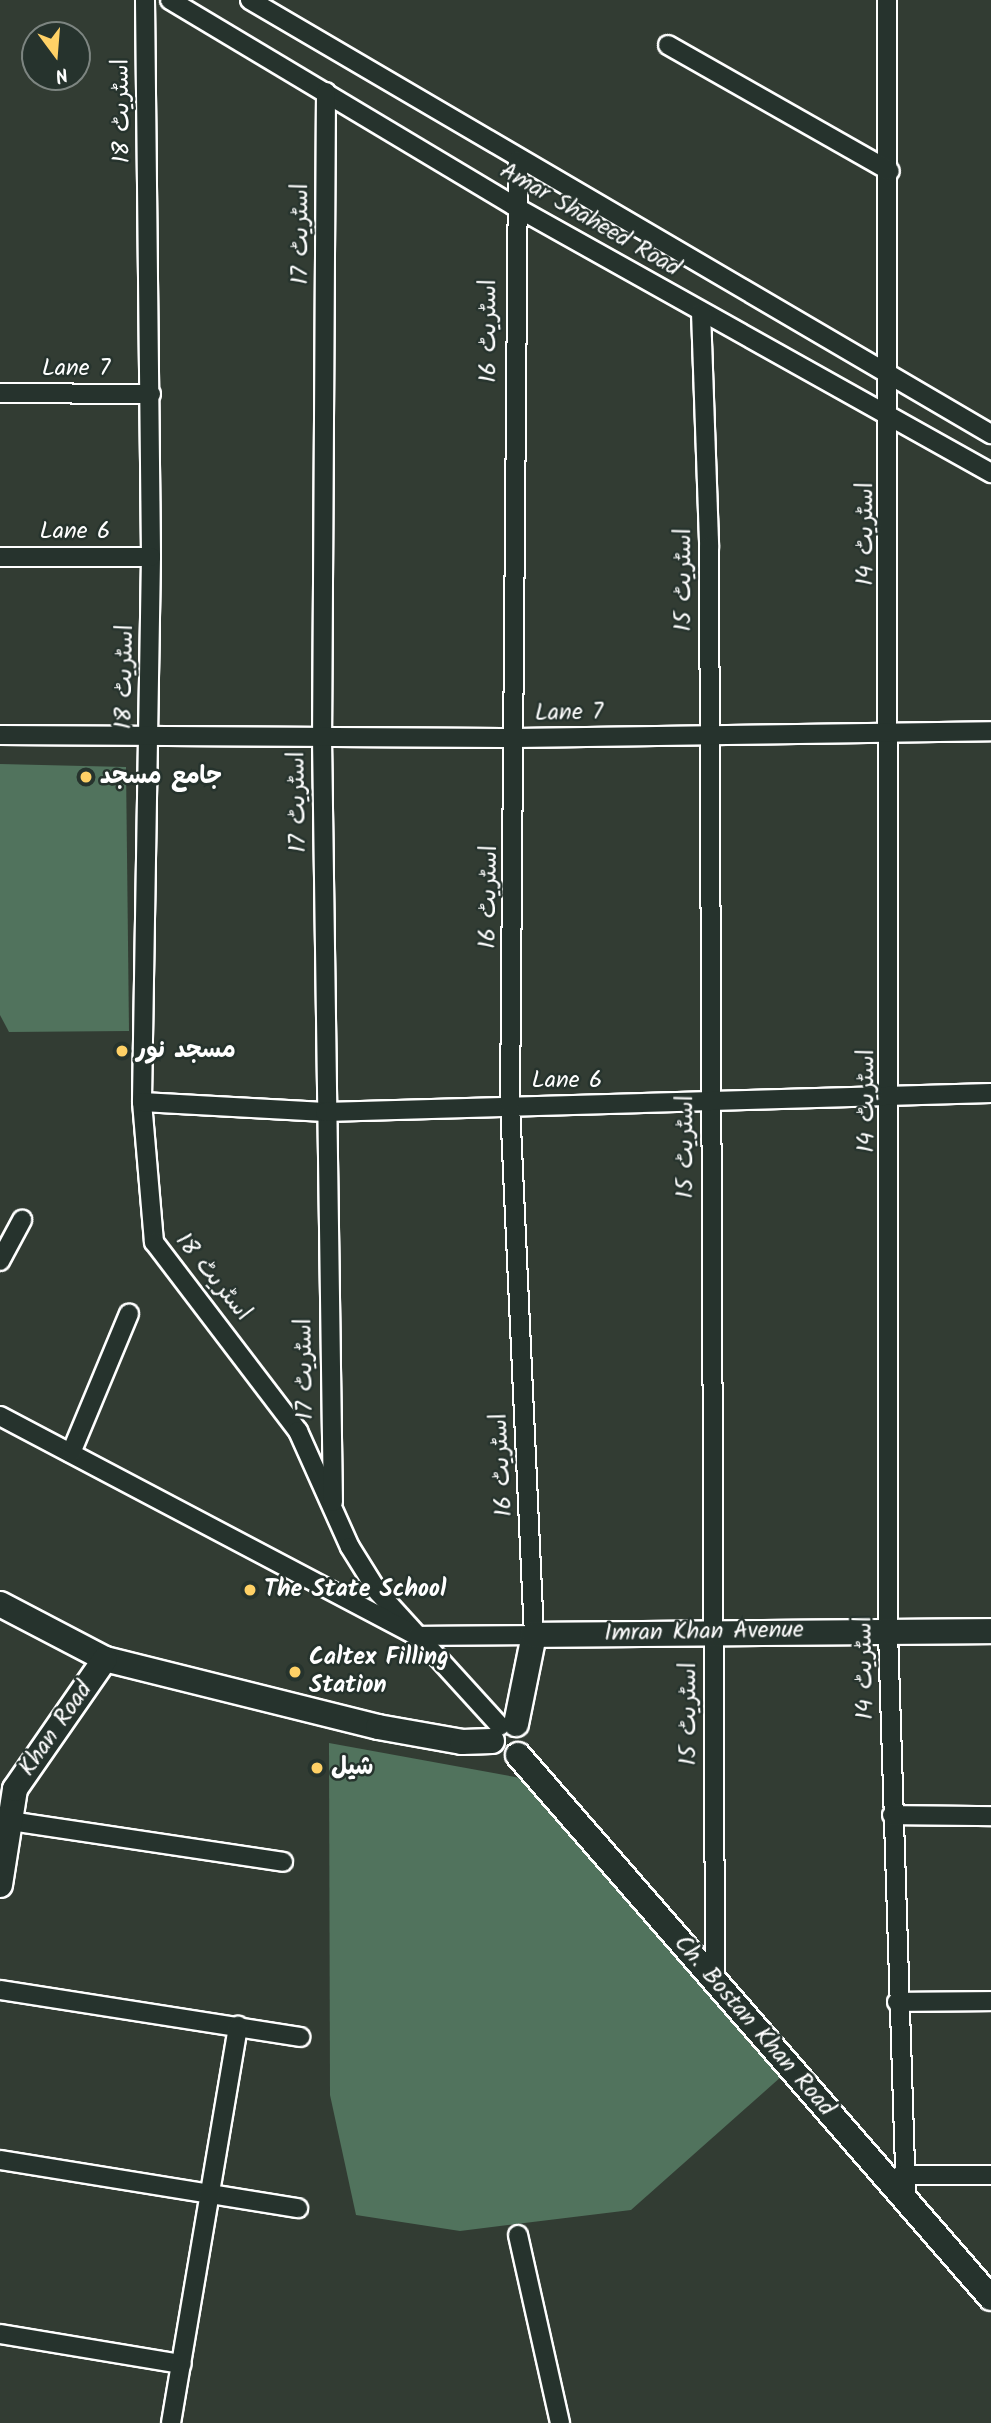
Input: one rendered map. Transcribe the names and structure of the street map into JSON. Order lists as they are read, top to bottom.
{
  "streets": {
    "main road": ["Imran Khan Avenue", "Khan Road", "Ch. Bostan Khan Road"],
    "street": [
      "اسٹریٹ 18",
      "Amar Shaheed Road",
      "اسٹریٹ 17",
      "اسٹریٹ 16",
      "Lane 7",
      "Lane 6",
      "اسٹریٹ 14",
      "اسٹریٹ 15"
    ]
  },
  "crossings": [
    ["اسٹریٹ 18", "اسٹریٹ 17"],
    ["اسٹریٹ 18", "Lane 7"],
    ["اسٹریٹ 18", "Lane 6"],
    ["اسٹریٹ 18", "Imran Khan Avenue"],
    ["اسٹریٹ 18", "Ch. Bostan Khan Road"],
    ["Amar Shaheed Road", "اسٹریٹ 17"],
    ["Amar Shaheed Road", "اسٹریٹ 16"],
    ["Amar Shaheed Road", "اسٹریٹ 14"],
    ["Amar Shaheed Road", "اسٹریٹ 15"],
    ["اسٹریٹ 17", "Lane 7"],
    ["اسٹریٹ 17", "Lane 6"],
    ["اسٹریٹ 16", "Lane 7"],
    ["اسٹریٹ 16", "Lane 6"],
    ["اسٹریٹ 16", "Imran Khan Avenue"],
    ["Lane 7", "اسٹریٹ 14"],
    ["Lane 7", "اسٹریٹ 15"],
    ["Lane 6", "اسٹریٹ 14"],
    ["Lane 6", "اسٹریٹ 15"],
    ["اسٹریٹ 14", "Imran Khan Avenue"],
    ["اسٹریٹ 14", "Ch. Bostan Khan Road"],
    ["اسٹریٹ 15", "Imran Khan Avenue"],
    ["اسٹریٹ 15", "Ch. Bostan Khan Road"]
  ],
  "places": [
    "جامع مسجد",
    "مسجد نور",
    "The State School",
    "Caltex Filling Station",
    "شیل"
  ],
  "north": "bottom"
}
